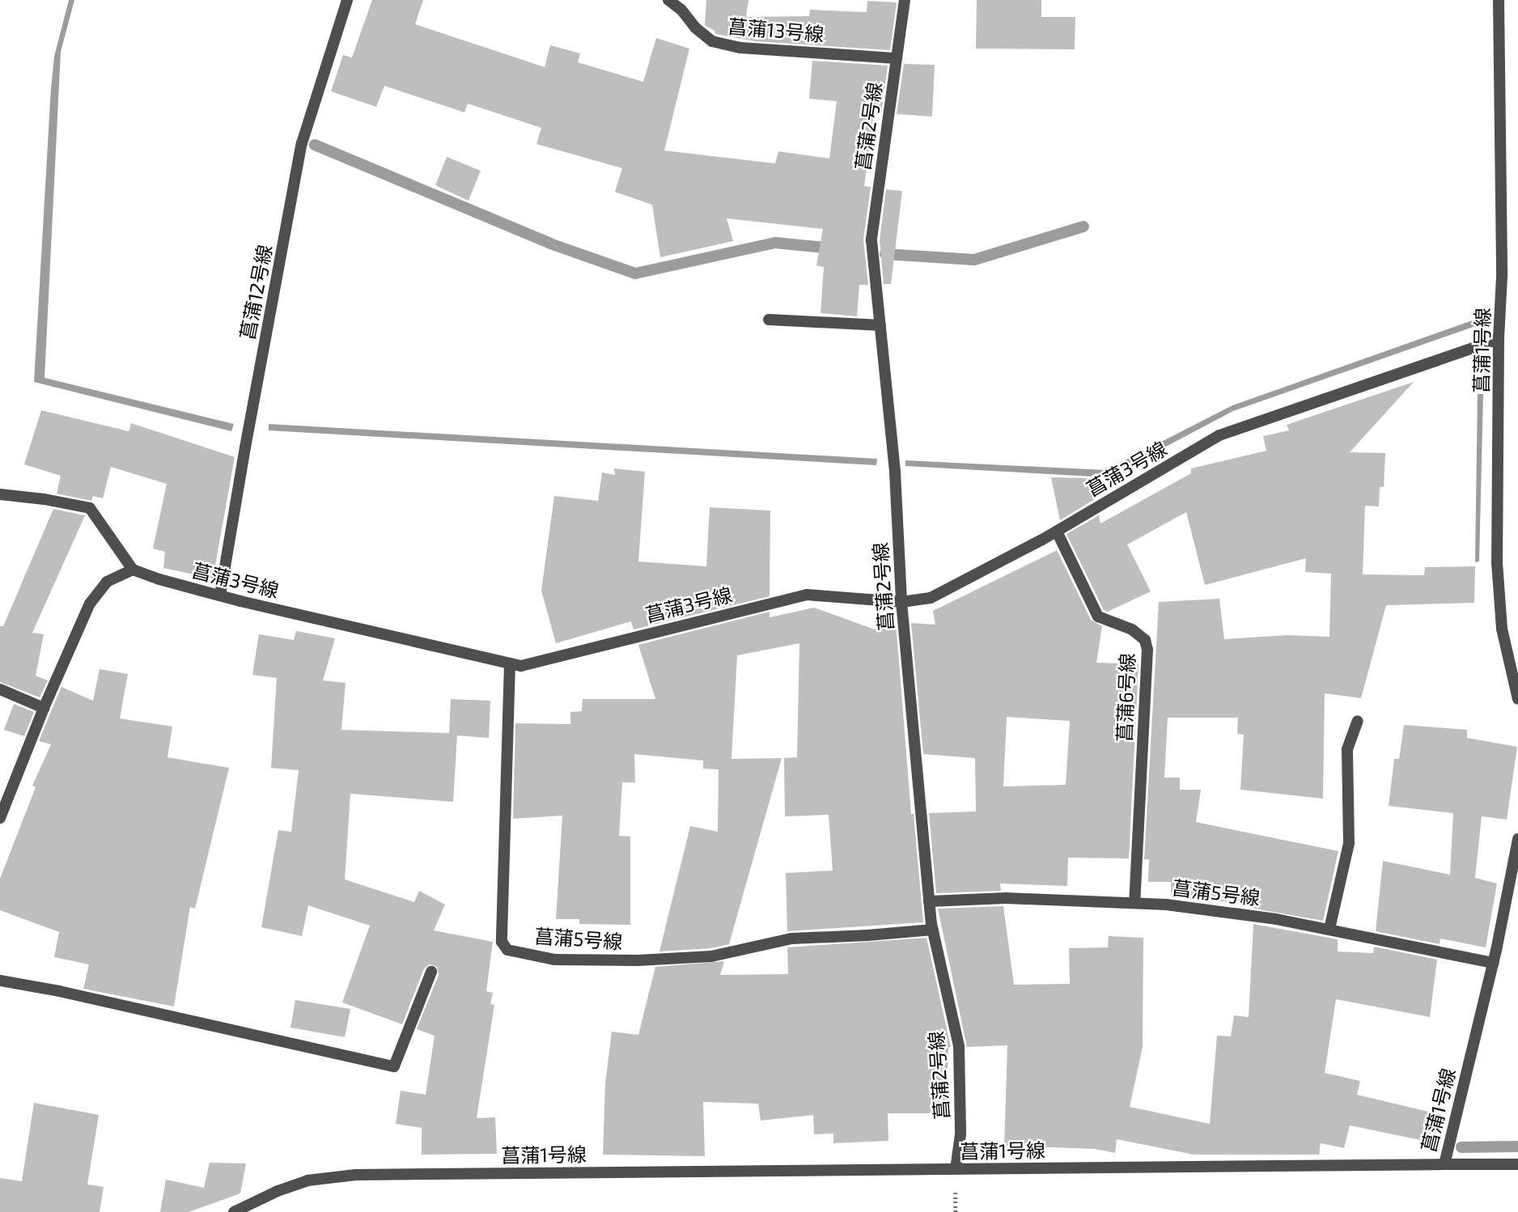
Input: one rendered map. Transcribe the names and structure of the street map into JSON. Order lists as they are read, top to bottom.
{
  "streets": {
    "street": [
      "菖蒲13号線",
      "菖蒲2号線",
      "菖蒲12号線",
      "菖蒲1号線",
      "菖蒲3号線",
      "菖蒲6号線",
      "菖蒲5号線"
    ]
  },
  "crossings": [
    ["菖蒲13号線", "菖蒲2号線"],
    ["菖蒲2号線", "菖蒲1号線"],
    ["菖蒲2号線", "菖蒲3号線"],
    ["菖蒲2号線", "菖蒲5号線"],
    ["菖蒲12号線", "菖蒲3号線"],
    ["菖蒲1号線", "菖蒲3号線"],
    ["菖蒲1号線", "菖蒲5号線"],
    ["菖蒲3号線", "菖蒲6号線"],
    ["菖蒲3号線", "菖蒲5号線"],
    ["菖蒲6号線", "菖蒲5号線"]
  ]
}
